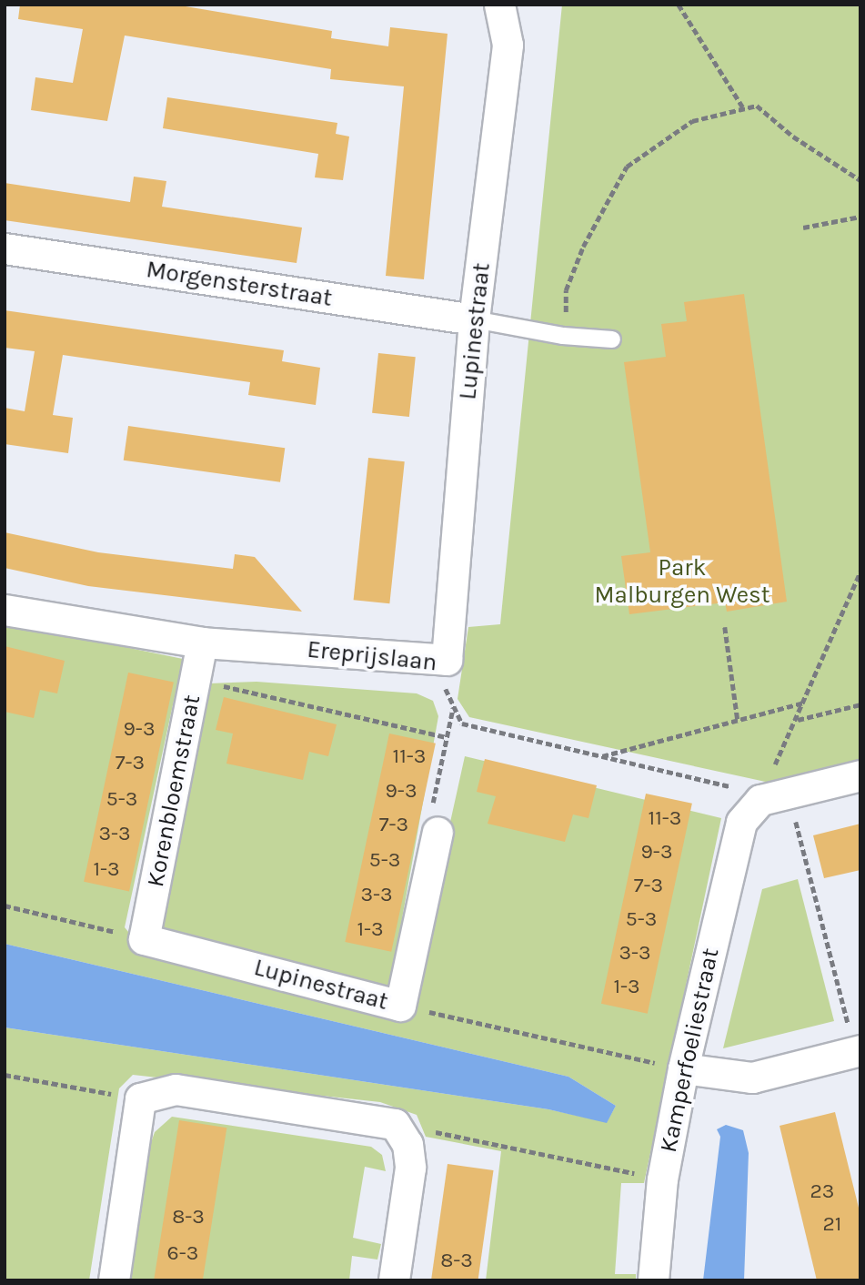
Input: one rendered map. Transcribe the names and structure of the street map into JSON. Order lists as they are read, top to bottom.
{
  "streets": {
    "street": [
      "Morgensterstraat",
      "Lupinestraat",
      "Ereprijslaan",
      "Korenbloemstraat",
      "Kamperfoeliestraat"
    ]
  },
  "crossings": [
    ["Morgensterstraat", "Lupinestraat"],
    ["Lupinestraat", "Ereprijslaan"],
    ["Lupinestraat", "Korenbloemstraat"],
    ["Ereprijslaan", "Korenbloemstraat"],
    ["Ereprijslaan", "Kamperfoeliestraat"]
  ],
  "parks": ["Park Malburgen West"],
  "house_numbers": [
    "9-3",
    "11-3",
    "7-3",
    "9-3",
    "5-3",
    "11-3",
    "7-3",
    "3-3",
    "9-3",
    "5-3",
    "1-3",
    "7-3",
    "3-3",
    "5-3",
    "1-3",
    "3-3",
    "1-3",
    "23",
    "8-3",
    "21",
    "6-3",
    "8-3"
  ]
}
